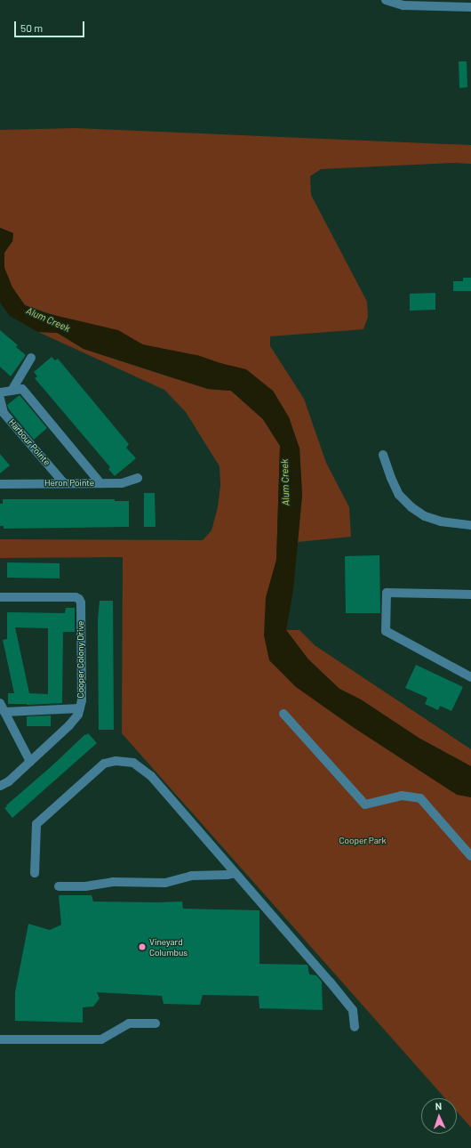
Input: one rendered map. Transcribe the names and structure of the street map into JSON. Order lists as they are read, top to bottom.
{
  "streets": {
    "street": ["Harbour Pointe", "Heron Pointe", "Cooper Colony Drive"]
  },
  "crossings": [
    ["Harbour Pointe", "Heron Pointe"]
  ],
  "water": ["Alum Creek"],
  "parks": ["Cooper Park"],
  "places": ["Vineyard Columbus"],
  "scale_bar": "50 m",
  "north": "top"
}
